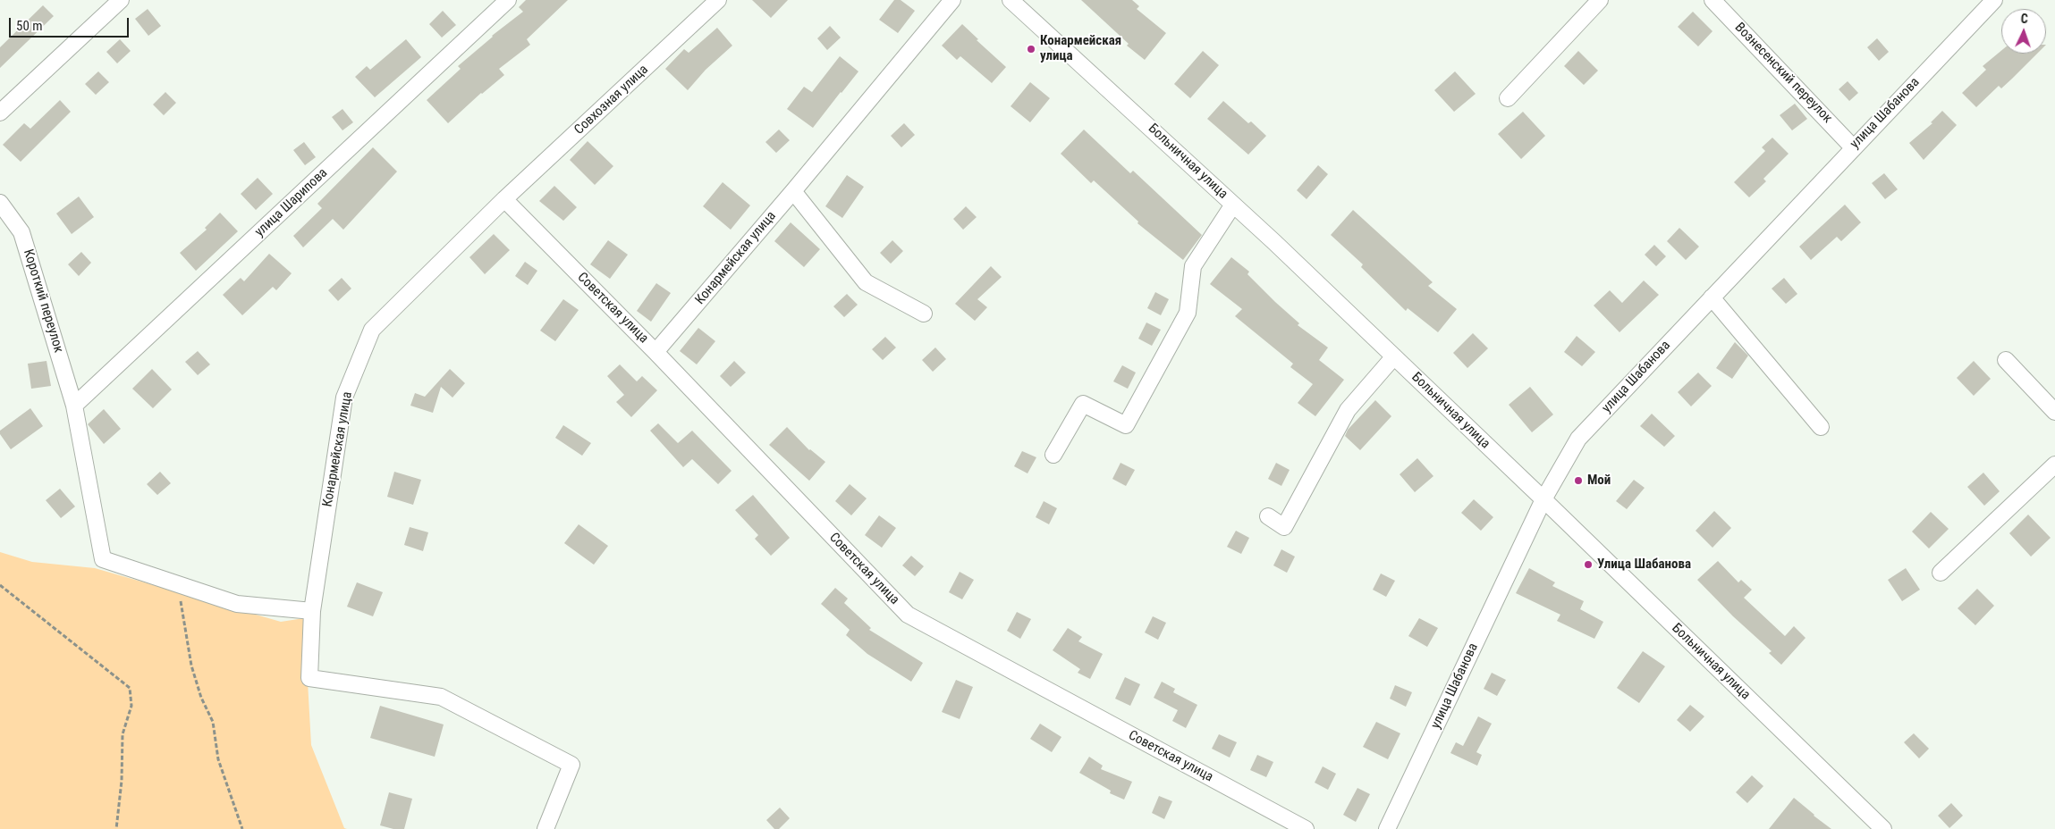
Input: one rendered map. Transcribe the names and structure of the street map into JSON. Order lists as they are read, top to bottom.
{
  "streets": {
    "street": [
      "Вознесенский переулок",
      "Совхозная улица",
      "улица Шабанова",
      "Больничная улица",
      "улица Шарипова",
      "Конармейская улица",
      "Короткий переулок",
      "Советская улица"
    ]
  },
  "crossings": [
    ["Вознесенский переулок", "улица Шабанова"],
    ["Совхозная улица", "Конармейская улица"],
    ["Совхозная улица", "Советская улица"],
    ["улица Шабанова", "Больничная улица"],
    ["улица Шарипова", "Короткий переулок"],
    ["Конармейская улица", "Советская улица"]
  ],
  "places": ["Конармейская улица", "Мой", "Улица Шабанова"],
  "scale_bar": "50 m",
  "north": "top"
}
